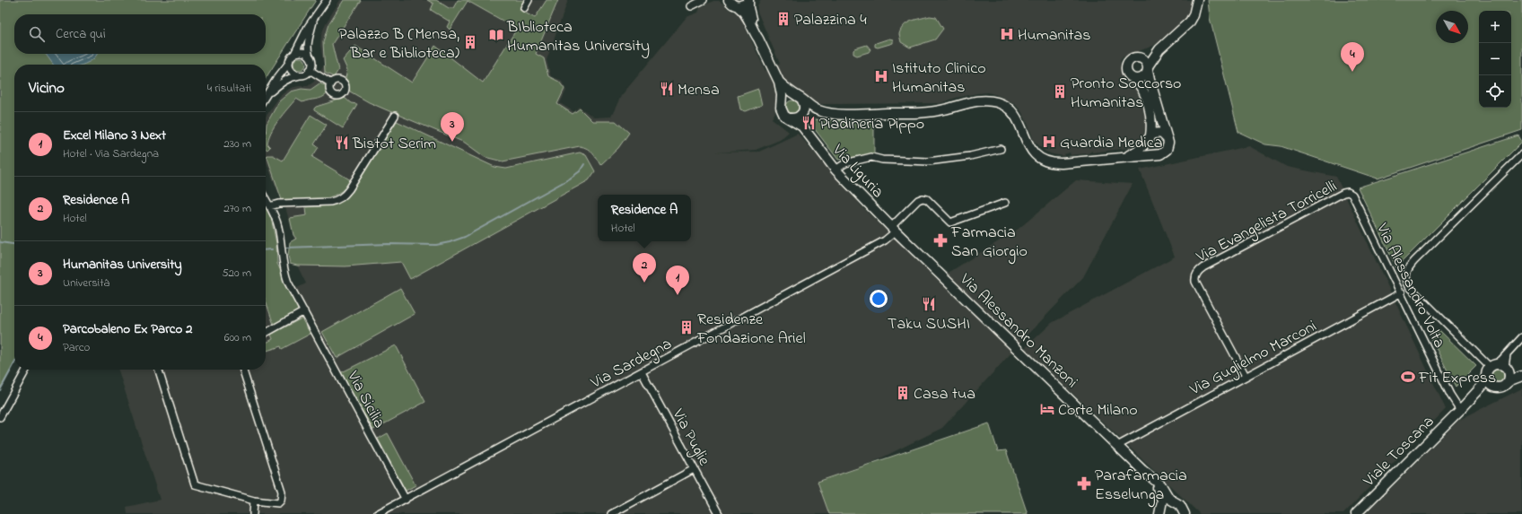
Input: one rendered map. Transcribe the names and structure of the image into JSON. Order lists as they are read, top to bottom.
{
  "streets": {
    "street": [
      "Via Liguria",
      "Via Evangelista Torricelli",
      "Via Alessandro Volta",
      "Via Alessandro Manzoni",
      "Via Guglielmo Marconi",
      "Via Sardegna",
      "Via Sicilia",
      "Via Puglie",
      "Viale Toscana"
    ]
  },
  "crossings": [
    ["Via Liguria", "Via Alessandro Manzoni"],
    ["Via Liguria", "Via Sardegna"],
    ["Via Evangelista Torricelli", "Via Alessandro Volta"],
    ["Via Evangelista Torricelli", "Via Guglielmo Marconi"],
    ["Via Alessandro Volta", "Via Guglielmo Marconi"],
    ["Via Alessandro Volta", "Viale Toscana"],
    ["Via Alessandro Manzoni", "Via Guglielmo Marconi"],
    ["Via Alessandro Manzoni", "Via Sardegna"],
    ["Via Sardegna", "Via Sicilia"],
    ["Via Sardegna", "Via Puglie"]
  ],
  "places": {
    "building": [
      "Palazzina 4",
      "Palazzo B (Mensa, Bar e Biblioteca)",
      "Pronto Soccorso Humanitas",
      "Residenze Fondazione Ariel",
      "Casa tua"
    ],
    "hospital": ["Humanitas", "Istituto Clinico Humanitas", "Guardia Medica"],
    "library": ["BIblioteca Humanitas University"],
    "restaurant": [
      "Mensa",
      "Piadineria Pippo",
      "Bistot Serim",
      "Taku SUSHI"
    ],
    "pharmacy": ["Farmacia San Giorgio", "Parafarmacia Esselunga"],
    "sports": ["Fit Express"],
    "hotel": ["Corte Milano"]
  },
  "north": "bottom right",
  "page": {
    "map_buttons": ["+", "−"],
    "search": "Cerca qui",
    "pins": [
      "4",
      "3",
      "2",
      "1"
    ],
    "heading": ["Vicino", "4 risultati"],
    "list": [
      {
        "mark": "1",
        "name": "Excel Milano 3 Next",
        "note": "Hotel · Via Sardegna",
        "value": "230 m"
      },
      {
        "mark": "2",
        "name": "Residence A",
        "note": "Hotel",
        "value": "270 m"
      },
      {
        "mark": "3",
        "name": "Humanitas University",
        "note": "Università",
        "value": "520 m"
      },
      {
        "mark": "4",
        "name": "Parcobaleno Ex Parco 2",
        "note": "Parco",
        "value": "600 m"
      }
    ],
    "popup": ["Residence A", "Hotel"]
  }
}
